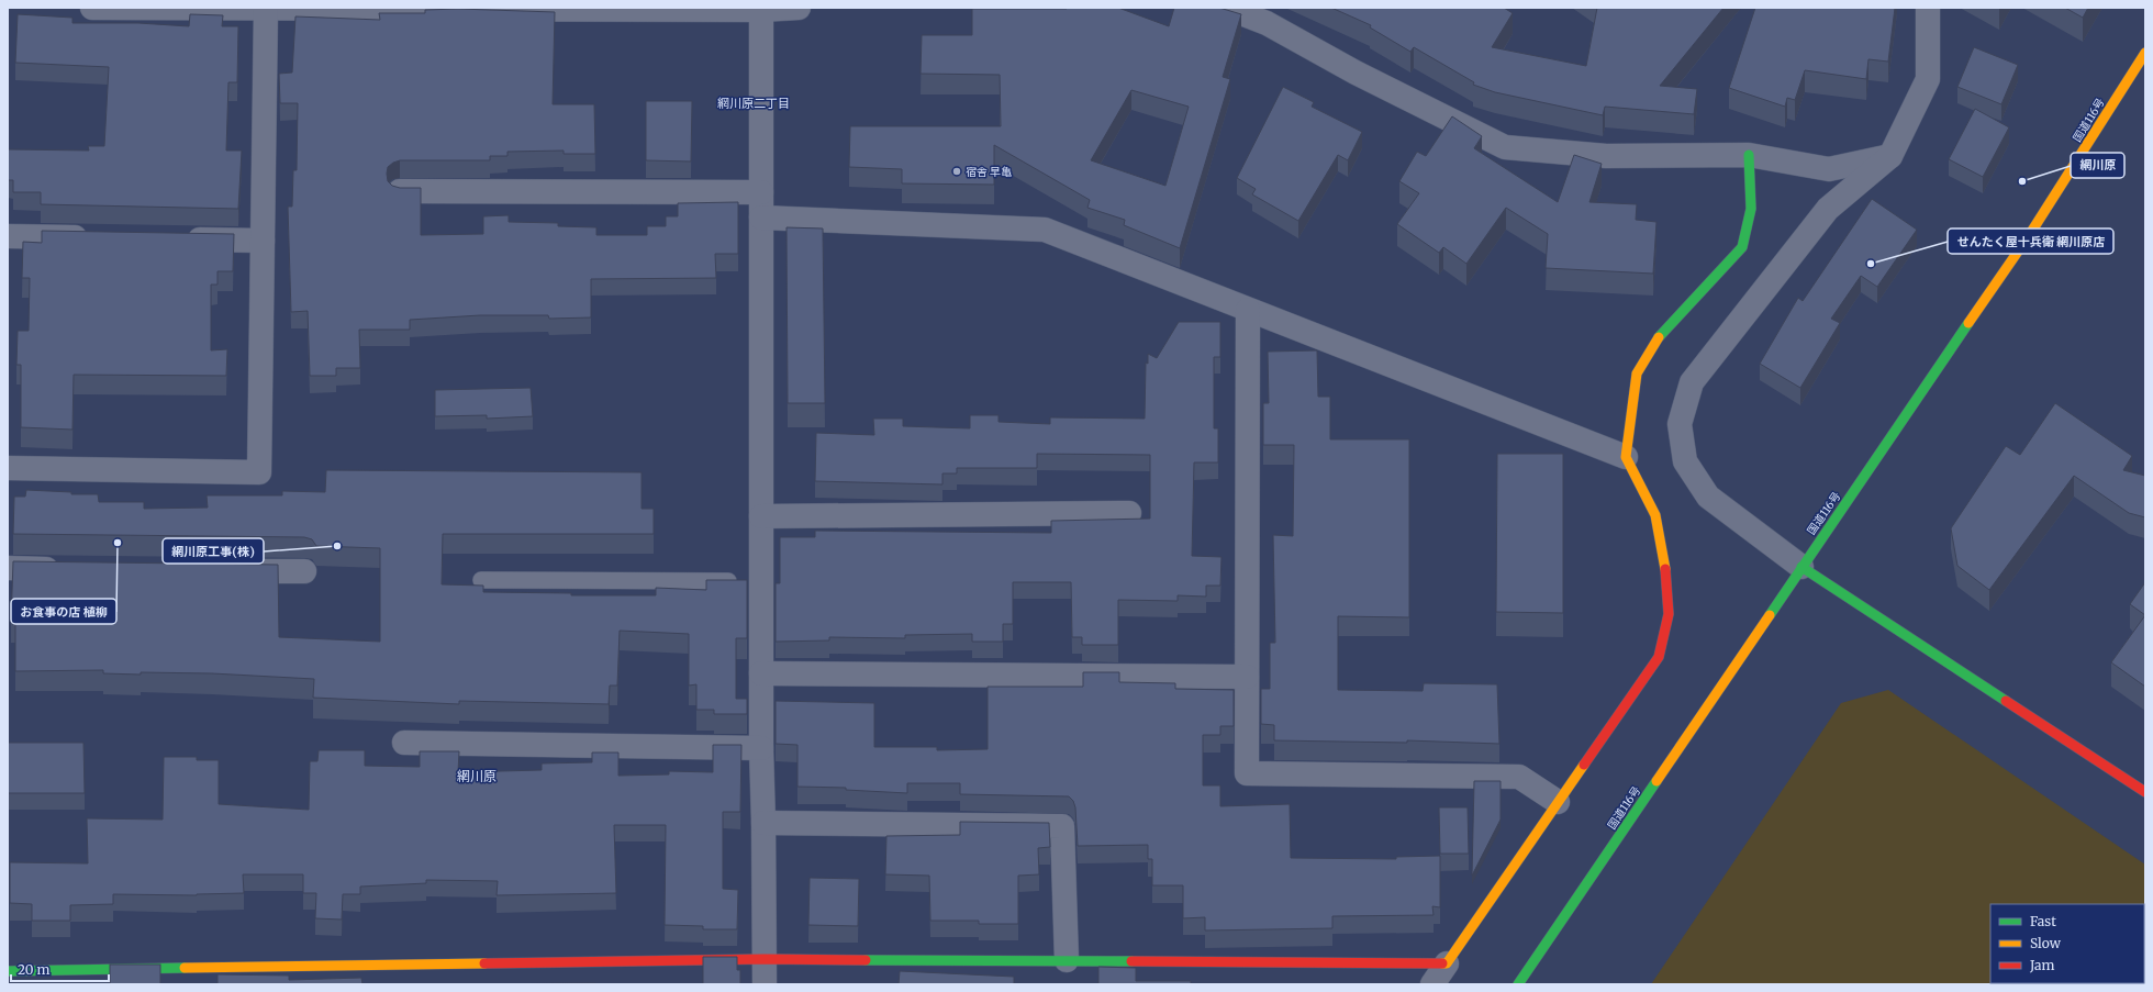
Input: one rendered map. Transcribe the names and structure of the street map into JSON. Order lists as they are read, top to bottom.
{
  "streets": {
    "main road": ["国道116号"]
  },
  "districts": ["網川原二丁目", "網川原"],
  "places": [
    "宿舎 早亀",
    "網川原",
    "せんたく屋十兵衛 網川原店",
    "お食事の店 植柳",
    "網川原工事(株)"
  ],
  "legend": ["Fast", "Slow", "Jam"],
  "scale_bar": "20 m"
}
